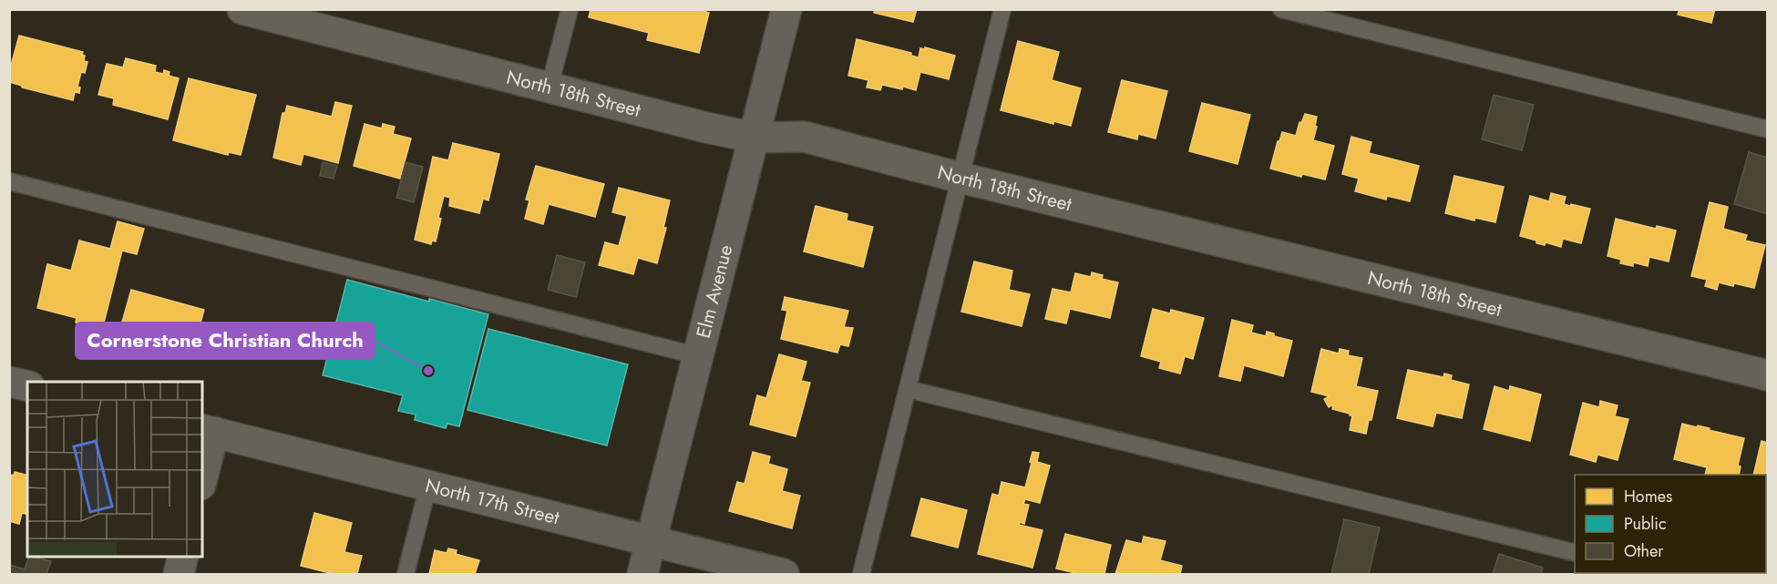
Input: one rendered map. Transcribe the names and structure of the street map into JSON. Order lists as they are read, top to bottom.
{
  "streets": {
    "street": ["North 18th Street", "Elm Avenue", "North 17th Street"]
  },
  "crossings": [
    ["North 18th Street", "Elm Avenue"],
    ["Elm Avenue", "North 17th Street"]
  ],
  "places": ["Cornerstone Christian Church"],
  "legend": ["Homes", "Public", "Other"]
}
